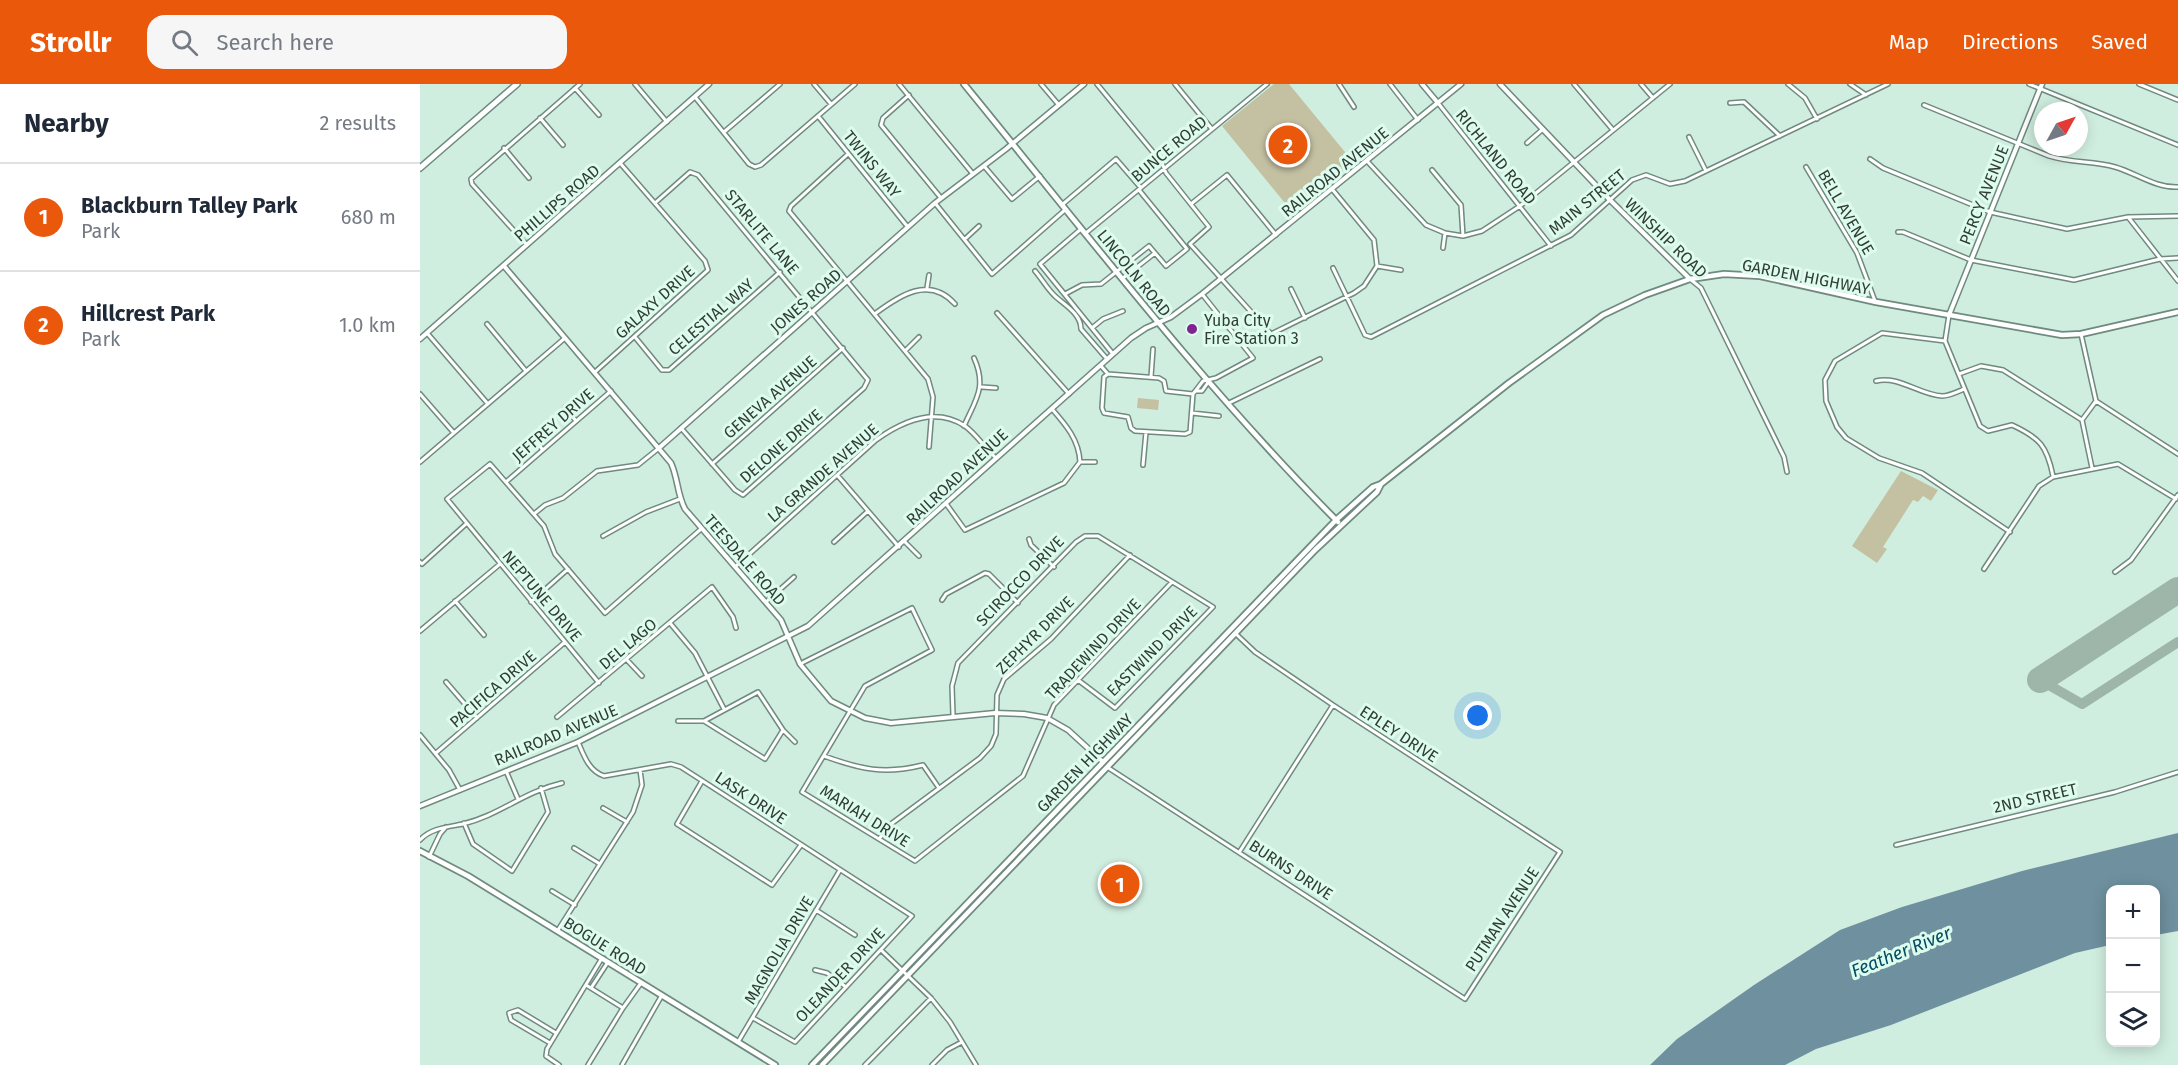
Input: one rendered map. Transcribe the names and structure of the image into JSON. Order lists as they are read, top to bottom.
{
  "streets": {
    "main road": ["LINCOLN ROAD", "GARDEN HIGHWAY", "BOGUE ROAD"],
    "street": [
      "BUNCE ROAD",
      "RICHLAND ROAD",
      "TWINS WAY",
      "RAILROAD AVENUE",
      "PERCY AVENUE",
      "MAIN STREET",
      "PHILLIPS ROAD",
      "BELL AVENUE",
      "STARLITE LANE",
      "WINSHIP ROAD",
      "JONES ROAD",
      "GALAXY DRIVE",
      "CELESTIAL WAY",
      "GENEVA AVENUE",
      "JEFFREY DRIVE",
      "DELONE DRIVE",
      "LA GRANDE AVENUE",
      "TEESDALE ROAD",
      "SCIROCCO DRIVE",
      "NEPTUNE DRIVE",
      "ZEPHYR DRIVE",
      "DEL LAGO",
      "TRADEWIND DRIVE",
      "EASTWIND DRIVE",
      "PACIFICA DRIVE",
      "EPLEY DRIVE",
      "LASK DRIVE",
      "2ND STREET",
      "MARIAH DRIVE",
      "BURNS DRIVE",
      "PUTMAN AVENUE",
      "MAGNOLIA DRIVE",
      "OLEANDER DRIVE"
    ]
  },
  "crossings": [
    ["BUNCE ROAD", "LINCOLN ROAD"],
    ["RICHLAND ROAD", "RAILROAD AVENUE"],
    ["RICHLAND ROAD", "MAIN STREET"],
    ["TWINS WAY", "JONES ROAD"],
    ["RAILROAD AVENUE", "LINCOLN ROAD"],
    ["RAILROAD AVENUE", "LA GRANDE AVENUE"],
    ["RAILROAD AVENUE", "TEESDALE ROAD"],
    ["RAILROAD AVENUE", "LASK DRIVE"],
    ["PERCY AVENUE", "GARDEN HIGHWAY"],
    ["MAIN STREET", "WINSHIP ROAD"],
    ["PHILLIPS ROAD", "GALAXY DRIVE"],
    ["PHILLIPS ROAD", "TEESDALE ROAD"],
    ["BELL AVENUE", "GARDEN HIGHWAY"],
    ["STARLITE LANE", "JONES ROAD"],
    ["STARLITE LANE", "GALAXY DRIVE"],
    ["STARLITE LANE", "CELESTIAL WAY"],
    ["STARLITE LANE", "GENEVA AVENUE"],
    ["STARLITE LANE", "DELONE DRIVE"],
    ["WINSHIP ROAD", "GARDEN HIGHWAY"],
    ["LINCOLN ROAD", "GARDEN HIGHWAY"],
    ["LINCOLN ROAD", "JONES ROAD"],
    ["GARDEN HIGHWAY", "TEESDALE ROAD"],
    ["GARDEN HIGHWAY", "EPLEY DRIVE"],
    ["GARDEN HIGHWAY", "BURNS DRIVE"],
    ["JONES ROAD", "DELONE DRIVE"],
    ["JONES ROAD", "TEESDALE ROAD"],
    ["GALAXY DRIVE", "CELESTIAL WAY"],
    ["GALAXY DRIVE", "TEESDALE ROAD"],
    ["GENEVA AVENUE", "DELONE DRIVE"],
    ["JEFFREY DRIVE", "TEESDALE ROAD"],
    ["JEFFREY DRIVE", "NEPTUNE DRIVE"],
    ["LA GRANDE AVENUE", "TEESDALE ROAD"],
    ["TEESDALE ROAD", "SCIROCCO DRIVE"],
    ["TEESDALE ROAD", "ZEPHYR DRIVE"],
    ["TEESDALE ROAD", "TRADEWIND DRIVE"],
    ["TEESDALE ROAD", "BURNS DRIVE"],
    ["SCIROCCO DRIVE", "ZEPHYR DRIVE"],
    ["SCIROCCO DRIVE", "TRADEWIND DRIVE"],
    ["SCIROCCO DRIVE", "EASTWIND DRIVE"],
    ["NEPTUNE DRIVE", "DEL LAGO"],
    ["NEPTUNE DRIVE", "PACIFICA DRIVE"],
    ["ZEPHYR DRIVE", "MARIAH DRIVE"],
    ["TRADEWIND DRIVE", "EASTWIND DRIVE"],
    ["TRADEWIND DRIVE", "MARIAH DRIVE"],
    ["EPLEY DRIVE", "PUTMAN AVENUE"],
    ["LASK DRIVE", "MAGNOLIA DRIVE"],
    ["LASK DRIVE", "OLEANDER DRIVE"],
    ["BURNS DRIVE", "PUTMAN AVENUE"],
    ["BOGUE ROAD", "MAGNOLIA DRIVE"],
    ["MAGNOLIA DRIVE", "OLEANDER DRIVE"]
  ],
  "water": ["Feather River"],
  "places": ["Yuba City Fire Station 3"],
  "north": "top right",
  "page": {
    "header": "Strollr",
    "search": "Search here",
    "nav": ["Map", "Directions", "Saved"],
    "heading": ["Nearby", "2 results"],
    "pins": ["2", "1"],
    "list": [
      {
        "mark": "1",
        "name": "Blackburn Talley Park",
        "note": "Park",
        "value": "680 m"
      },
      {
        "mark": "2",
        "name": "Hillcrest Park",
        "note": "Park",
        "value": "1.0 km"
      }
    ],
    "map_buttons": ["+", "−"]
  }
}
